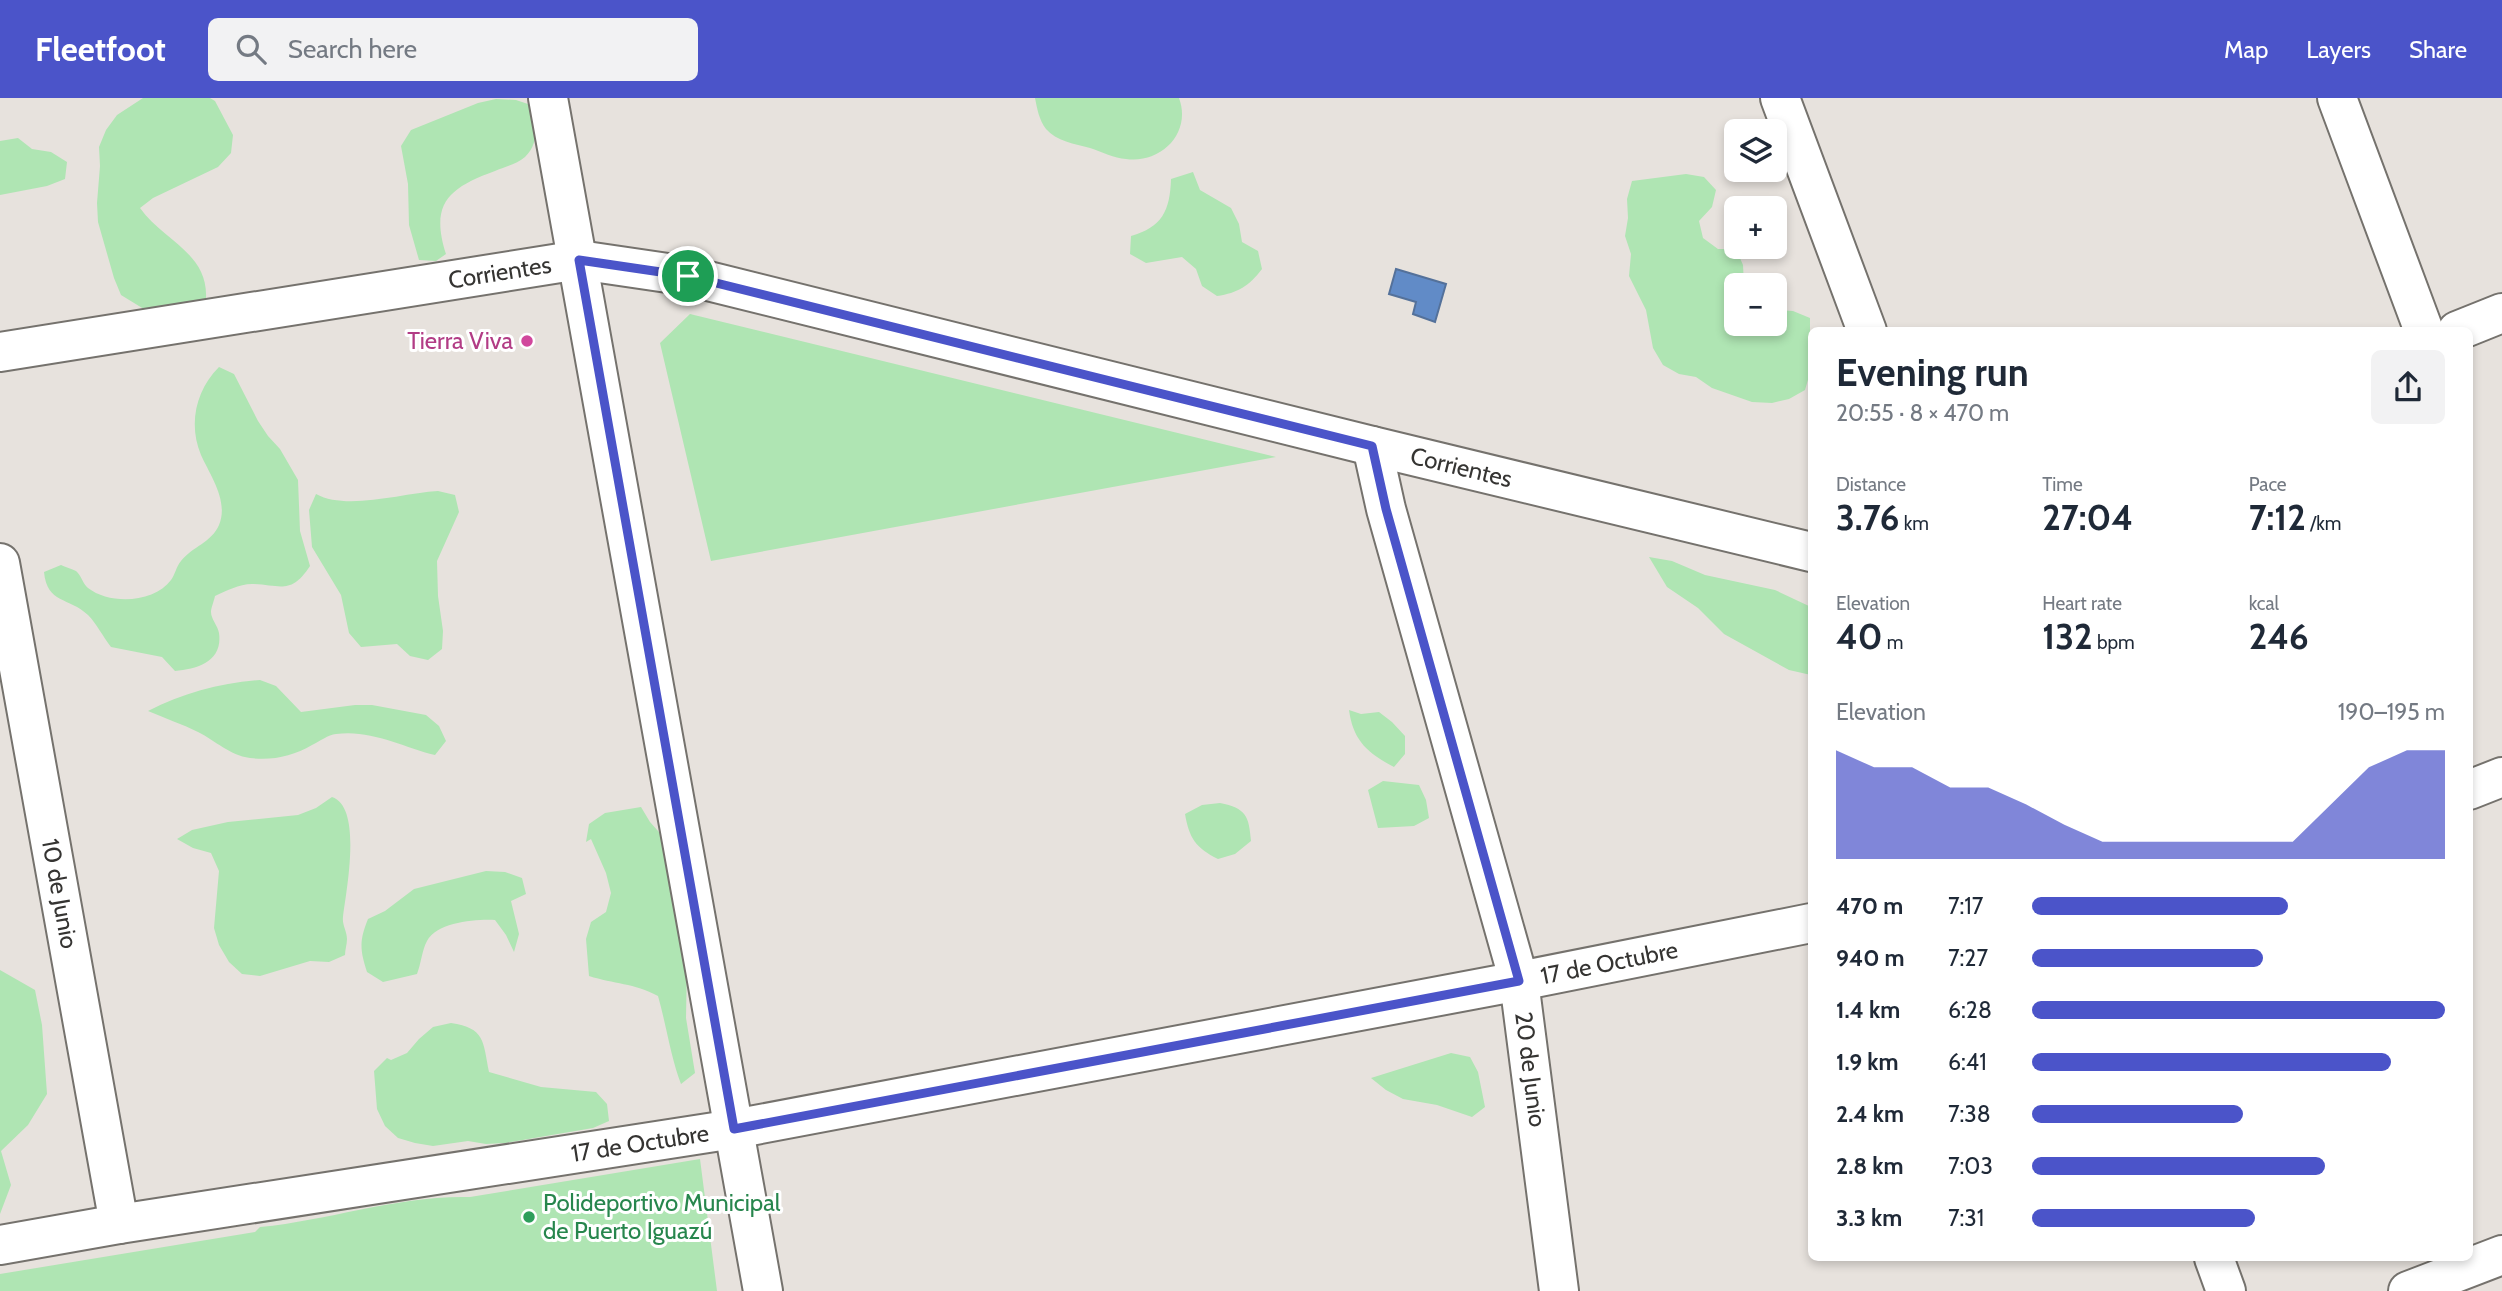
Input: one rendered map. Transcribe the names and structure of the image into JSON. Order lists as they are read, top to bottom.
{
  "streets": {
    "street": [
      "Corrientes",
      "10 de Junio",
      "17 de Octubre",
      "20 de Junio"
    ]
  },
  "crossings": [
    ["Corrientes", "20 de Junio"],
    ["10 de Junio", "17 de Octubre"],
    ["17 de Octubre", "20 de Junio"]
  ],
  "places": ["Tierra Viva", "Polideportivo Municipal de Puerto Iguazú"],
  "page": {
    "header": "Fleetfoot",
    "search": "Search here",
    "nav": ["Map", "Layers", "Share"],
    "map_buttons": ["+", "−"],
    "heading": ["Evening run", "20:55 · 8 × 470 m"],
    "stats": [
      ["Distance", "3.76 km"],
      ["Time", "27:04"],
      ["Pace", "7:12 /km"],
      ["Elevation", "40 m"],
      ["Heart rate", "132 bpm"],
      ["kcal", "246"]
    ],
    "chart": ["Elevation", "190–195 m"],
    "list": [
      {
        "name": "470 m",
        "note": "7:17"
      },
      {
        "name": "940 m",
        "note": "7:27"
      },
      {
        "name": "1.4 km",
        "note": "6:28"
      },
      {
        "name": "1.9 km",
        "note": "6:41"
      },
      {
        "name": "2.4 km",
        "note": "7:38"
      },
      {
        "name": "2.8 km",
        "note": "7:03"
      },
      {
        "name": "3.3 km",
        "note": "7:31"
      }
    ]
  }
}
